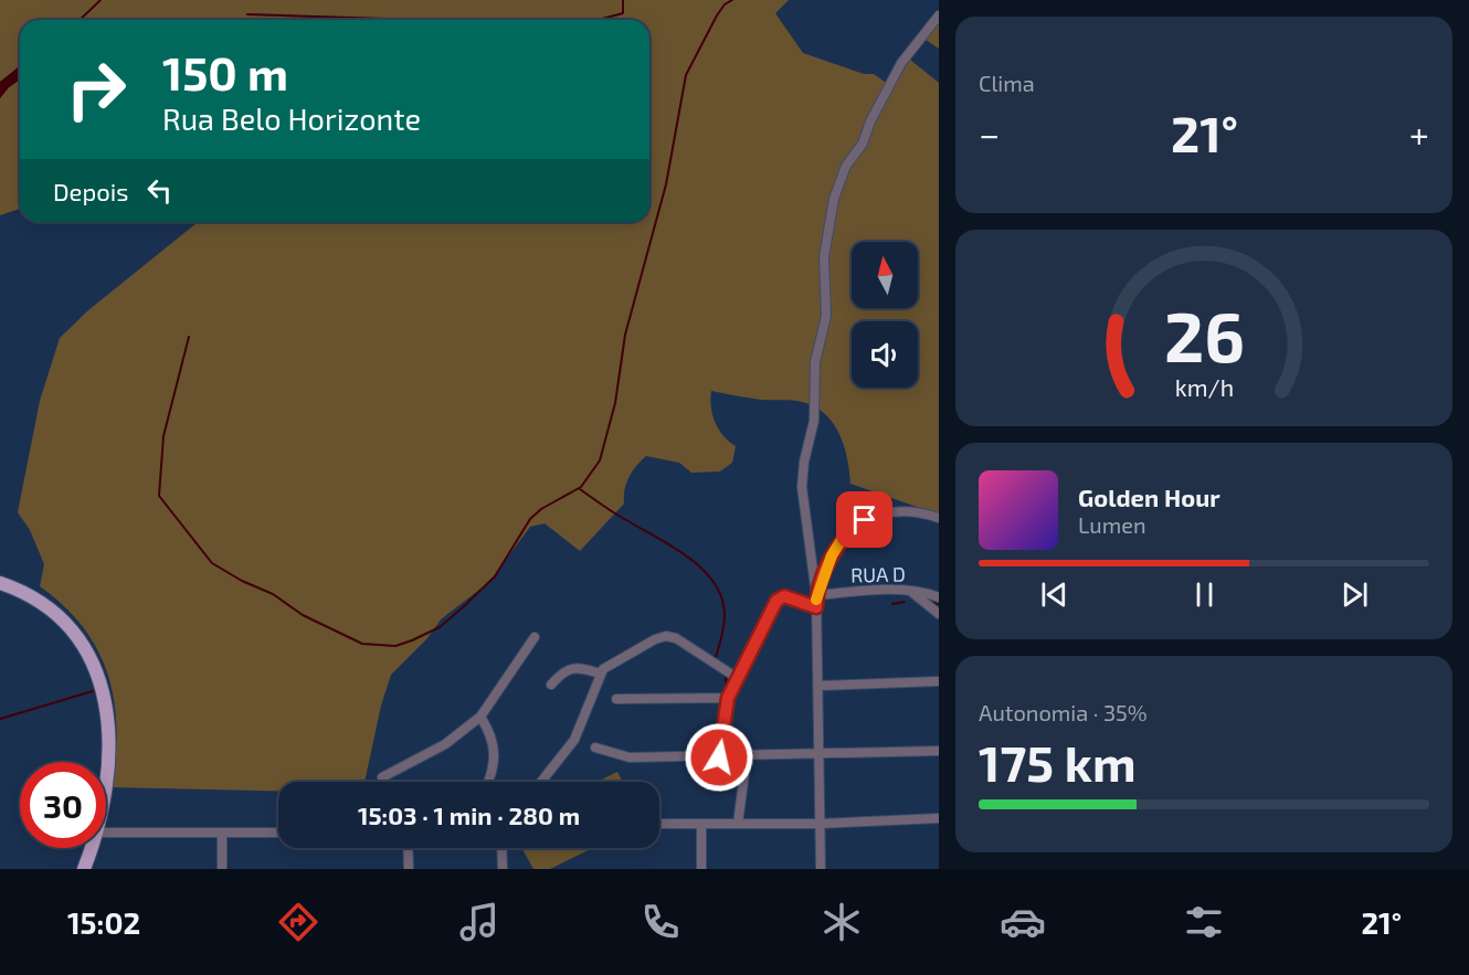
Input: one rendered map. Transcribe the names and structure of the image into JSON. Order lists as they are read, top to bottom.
{
  "streets": {
    "street": ["RUA D"]
  },
  "north": "top",
  "page": {
    "tile": [
      "Clima",
      ["Autonomia · 35%", "175 km"]
    ],
    "turn": ["150 m", "Rua Belo Horizonte"],
    "heat": ["−", "21°", "+"],
    "then": "Depois",
    "song": ["Golden Hour", "Lumen"],
    "limit": "30",
    "trip": "15:03 · 1 min · 280 m",
    "tabs": ["15:02", "21°"],
    "gauge": ["26", "km/h"]
  }
}
